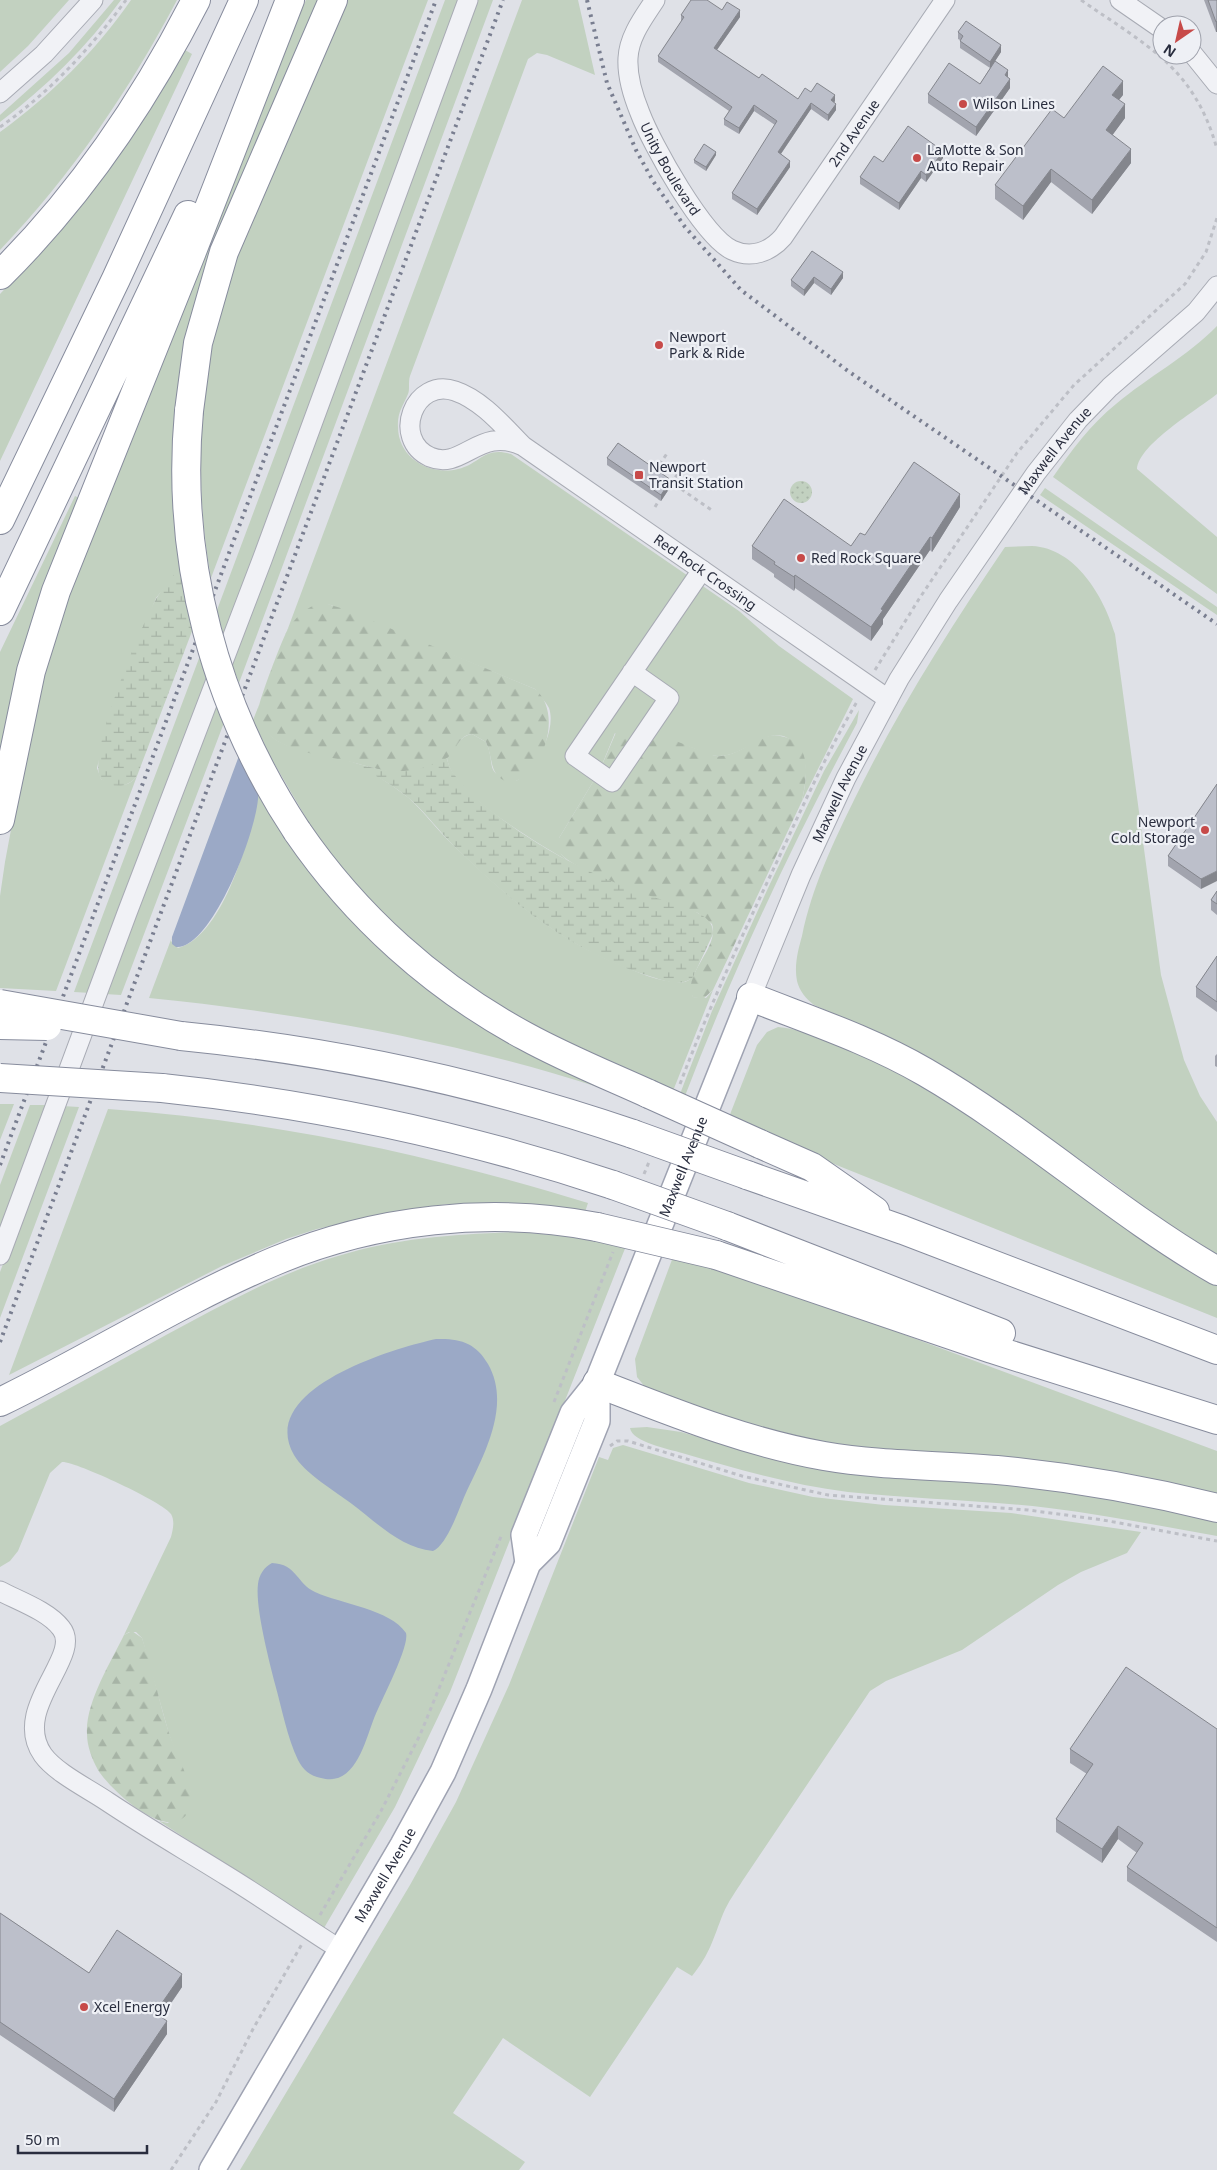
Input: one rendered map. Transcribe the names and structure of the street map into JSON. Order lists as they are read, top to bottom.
{
  "streets": {
    "main road": ["Maxwell Avenue"],
    "street": ["2nd Avenue", "Unity Boulevard", "Red Rock Crossing"]
  },
  "crossings": [
    ["2nd Avenue", "Unity Boulevard"],
    ["Maxwell Avenue", "Red Rock Crossing"]
  ],
  "places": {
    "other": [
      "Wilson Lines",
      "LaMotte & Son Auto Repair",
      "Newport Park & Ride",
      "Red Rock Square",
      "Newport Cold Storage",
      "Xcel Energy"
    ],
    "transit": ["Newport Transit Station"]
  },
  "scale_bar": "50 m",
  "north": "bottom left"
}
